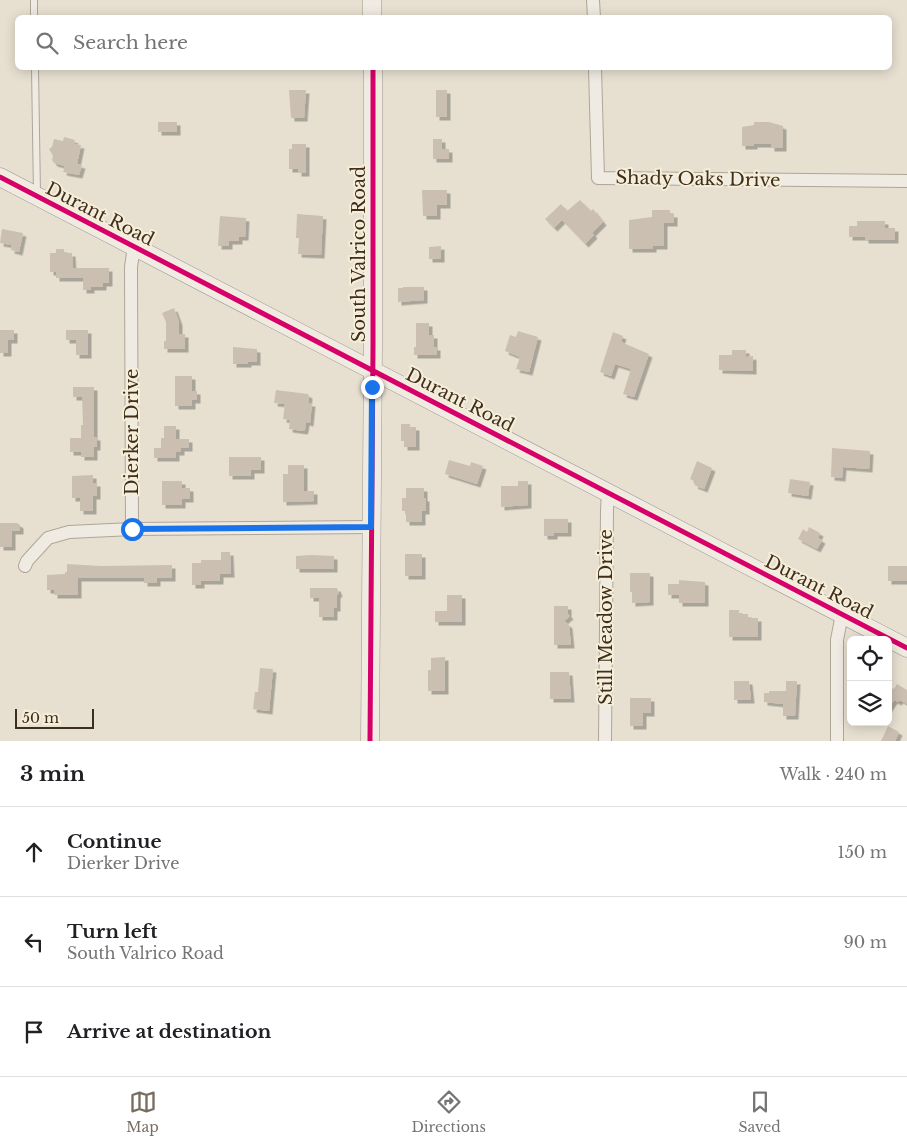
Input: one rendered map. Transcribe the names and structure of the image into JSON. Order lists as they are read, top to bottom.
{
  "streets": {
    "street": [
      "Shady Oaks Drive",
      "Durant Road",
      "South Valrico Road",
      "Dierker Drive",
      "Still Meadow Drive"
    ]
  },
  "crossings": [
    ["Durant Road", "South Valrico Road"],
    ["Durant Road", "Dierker Drive"],
    ["Durant Road", "Still Meadow Drive"]
  ],
  "scale_bar": "50 m",
  "page": {
    "search": "Search here",
    "scale": "50 m",
    "heading": ["3 min", "Walk · 240 m"],
    "list": [
      ["Continue", "Dierker Drive", "150 m"],
      ["Turn left", "South Valrico Road", "90 m"],
      "Arrive at destination"
    ],
    "nav": ["Map", "Directions", "Saved"]
  }
}
